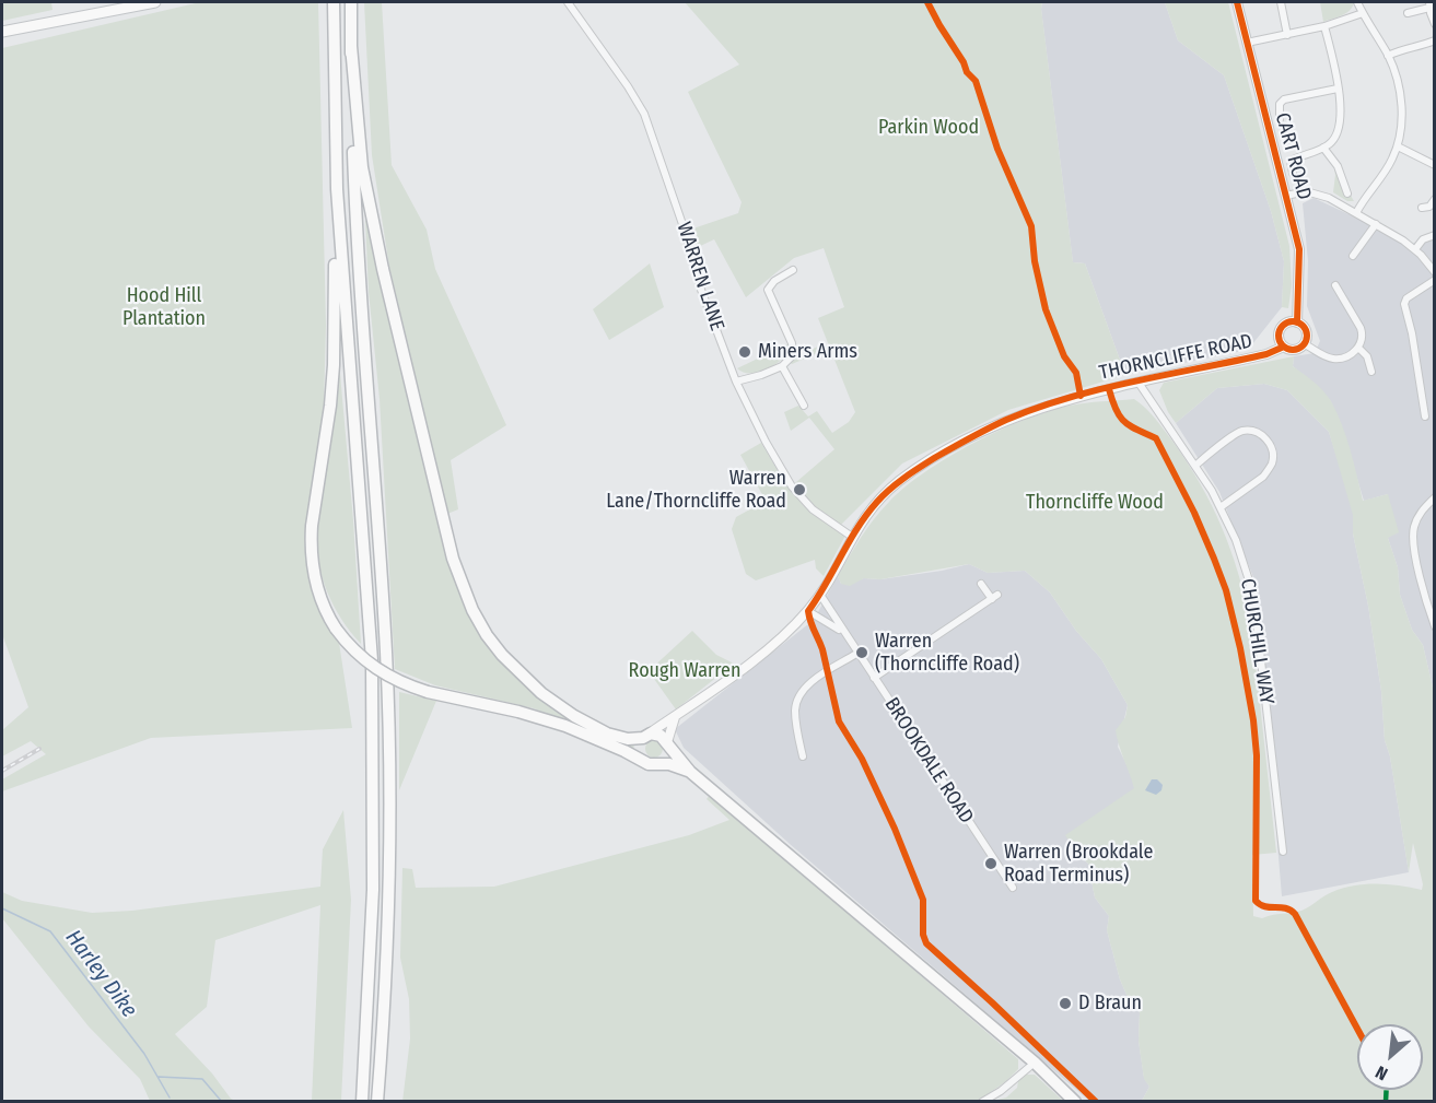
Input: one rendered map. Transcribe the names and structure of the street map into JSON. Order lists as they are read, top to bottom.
{
  "streets": {
    "street": [
      "CART ROAD",
      "WARREN LANE",
      "THORNCLIFFE ROAD",
      "CHURCHILL WAY",
      "BROOKDALE ROAD"
    ]
  },
  "crossings": [
    ["CART ROAD", "THORNCLIFFE ROAD"],
    ["WARREN LANE", "THORNCLIFFE ROAD"],
    ["THORNCLIFFE ROAD", "CHURCHILL WAY"],
    ["THORNCLIFFE ROAD", "BROOKDALE ROAD"]
  ],
  "water": ["Harley Dike"],
  "parks": [
    "Parkin Wood",
    "Hood Hill Plantation",
    "Thorncliffe Wood",
    "Rough Warren"
  ],
  "places": [
    "Miners Arms",
    "Warren Lane/Thorncliffe Road",
    "Warren (Thorncliffe Road)",
    "Warren (Brookdale Road Terminus)",
    "D Braun"
  ],
  "north": "bottom left"
}
